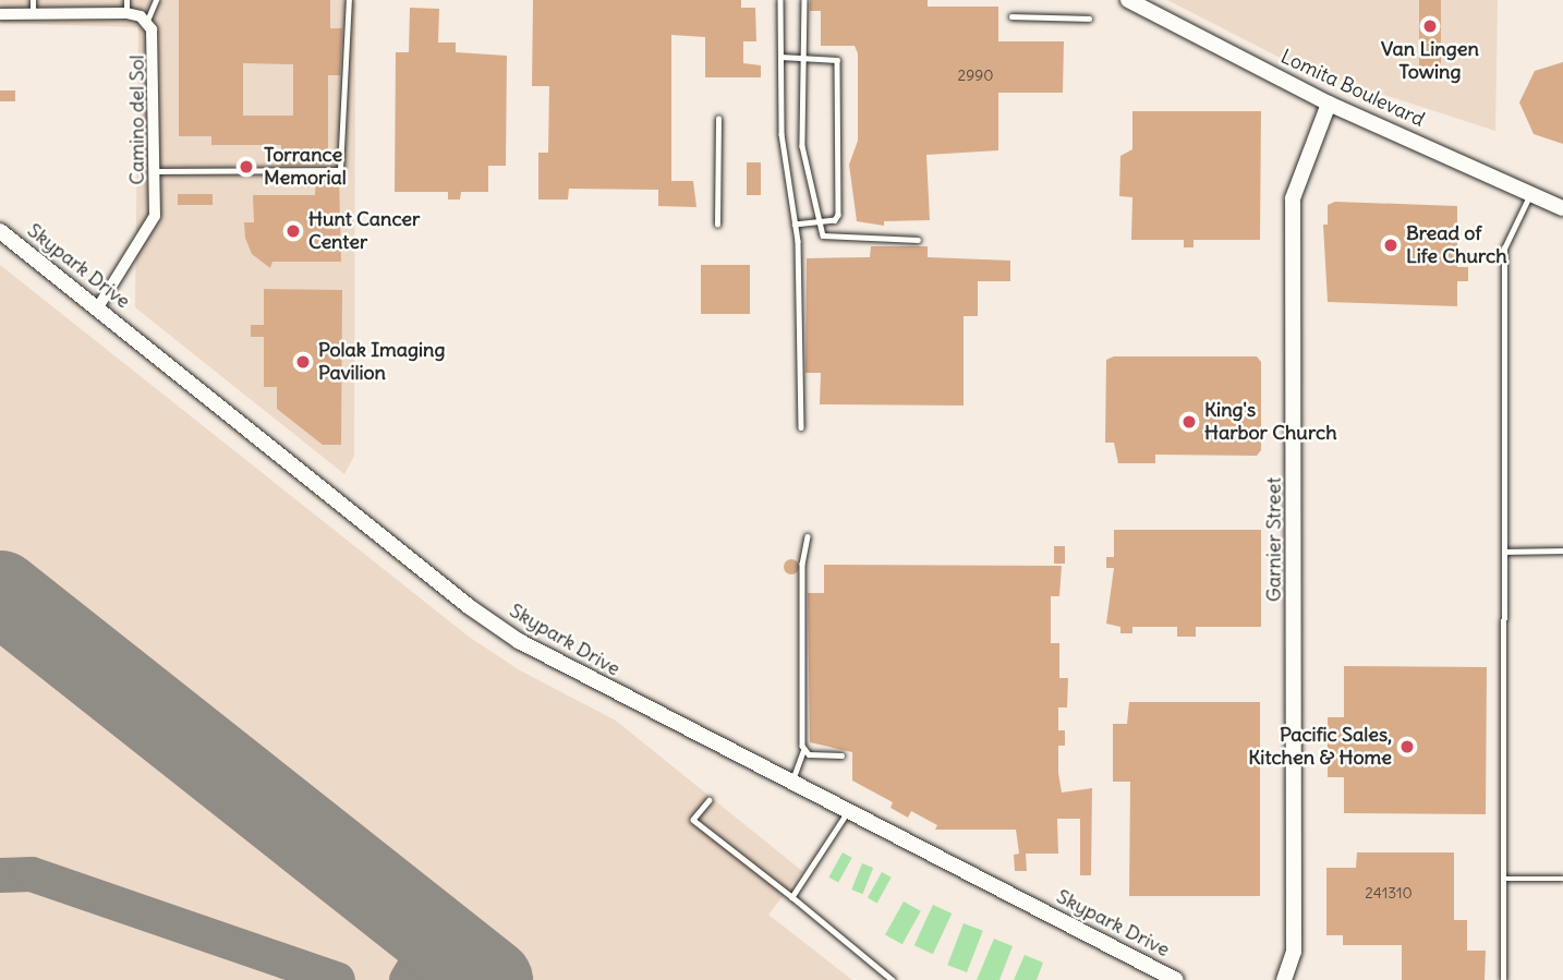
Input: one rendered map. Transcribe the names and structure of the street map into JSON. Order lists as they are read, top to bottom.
{
  "streets": {
    "main road": ["Lomita Boulevard", "Skypark Drive", "Garnier Street"],
    "street": ["Camino del Sol"]
  },
  "crossings": [
    ["Lomita Boulevard", "Garnier Street"],
    ["Camino del Sol", "Skypark Drive"]
  ],
  "places": [
    "Van Lingen Towing",
    "Torrance Memorial",
    "Hunt Cancer Center",
    "Bread of Life Church",
    "Polak Imaging Pavilion",
    "King's Harbor Church",
    "Pacific Sales, Kitchen & Home"
  ],
  "house_numbers": ["2990", "241310"]
}
